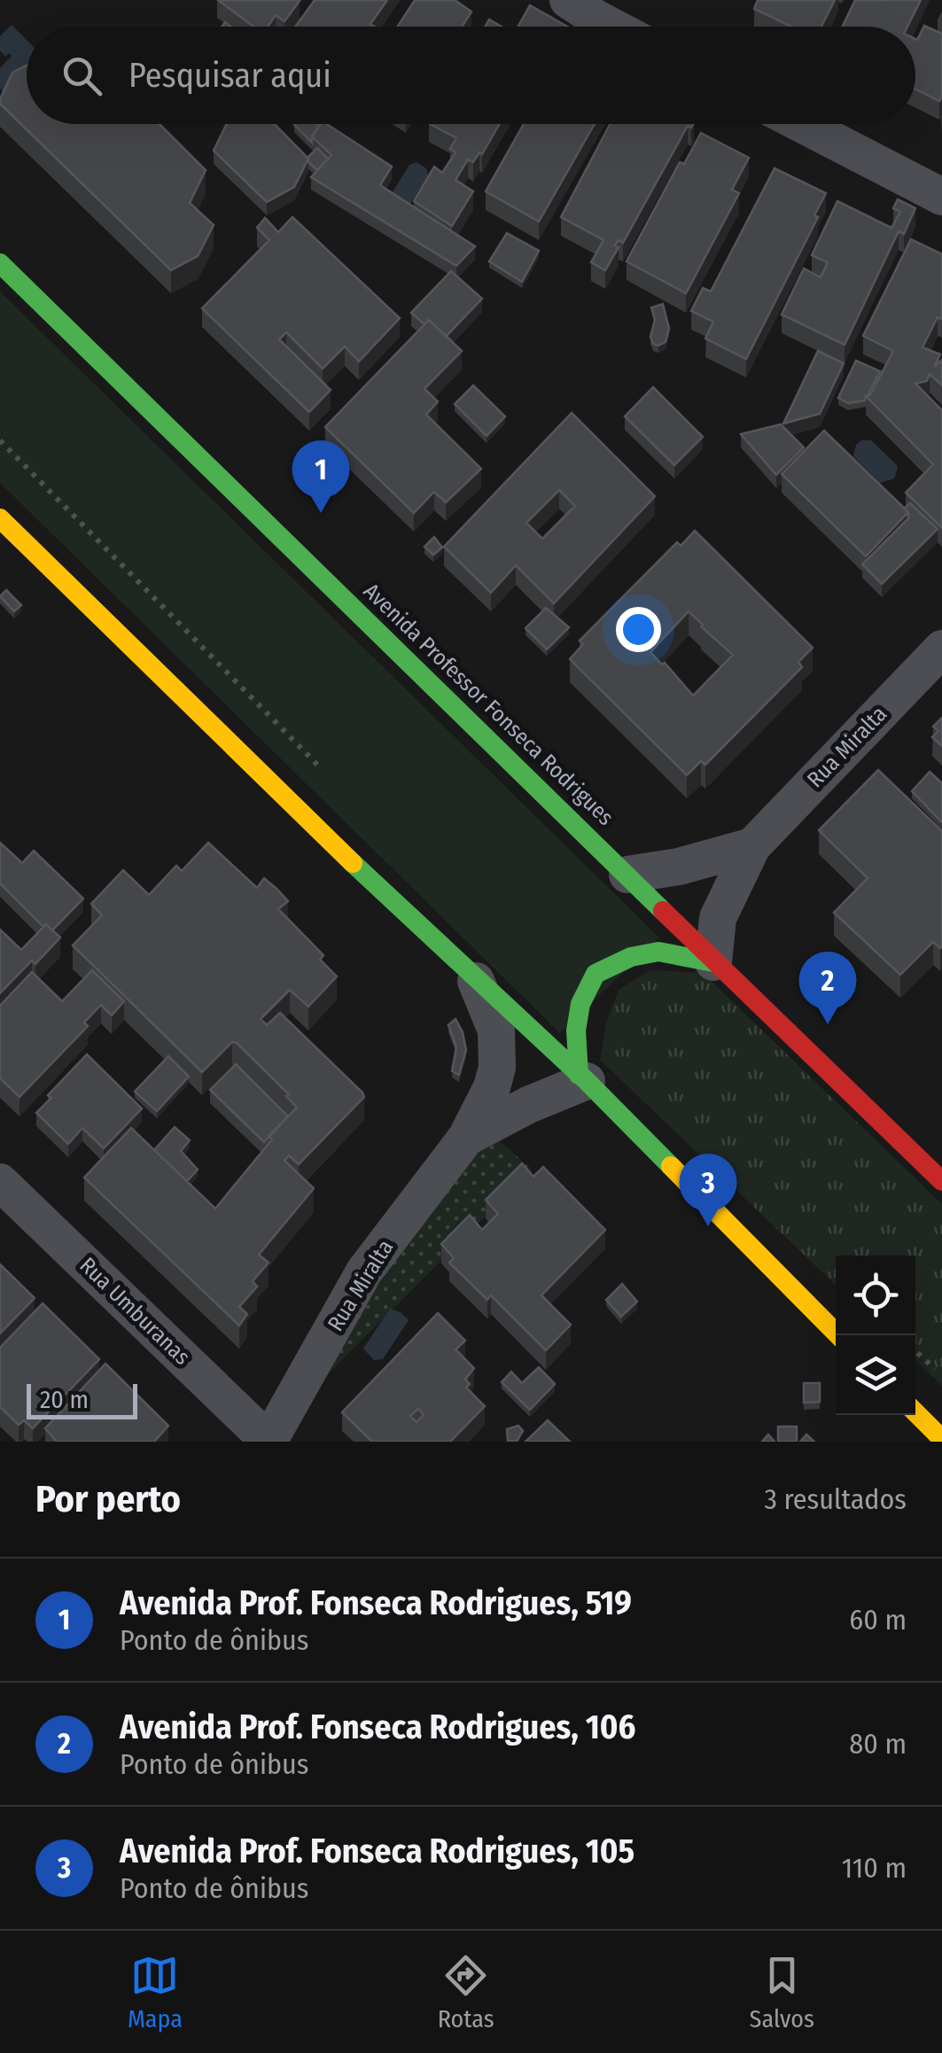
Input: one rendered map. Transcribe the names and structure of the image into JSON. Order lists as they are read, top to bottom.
{
  "streets": {
    "highway": ["Avenida Professor Fonseca Rodrigues"],
    "street": ["Rua Miralta", "Rua Umburanas"]
  },
  "crossings": [
    ["Avenida Professor Fonseca Rodrigues", "Rua Miralta"],
    ["Rua Miralta", "Rua Umburanas"]
  ],
  "scale_bar": "20 m",
  "page": {
    "search": "Pesquisar aqui",
    "pins": ["1", "2", "3"],
    "scale": "20 m",
    "heading": ["Por perto", "3 resultados"],
    "list": [
      {
        "mark": "1",
        "name": "Avenida Prof. Fonseca Rodrigues, 519",
        "note": "Ponto de ônibus",
        "value": "60 m"
      },
      {
        "mark": "2",
        "name": "Avenida Prof. Fonseca Rodrigues, 106",
        "note": "Ponto de ônibus",
        "value": "80 m"
      },
      {
        "mark": "3",
        "name": "Avenida Prof. Fonseca Rodrigues, 105",
        "note": "Ponto de ônibus",
        "value": "110 m"
      }
    ],
    "nav": ["Mapa", "Rotas", "Salvos"]
  }
}
